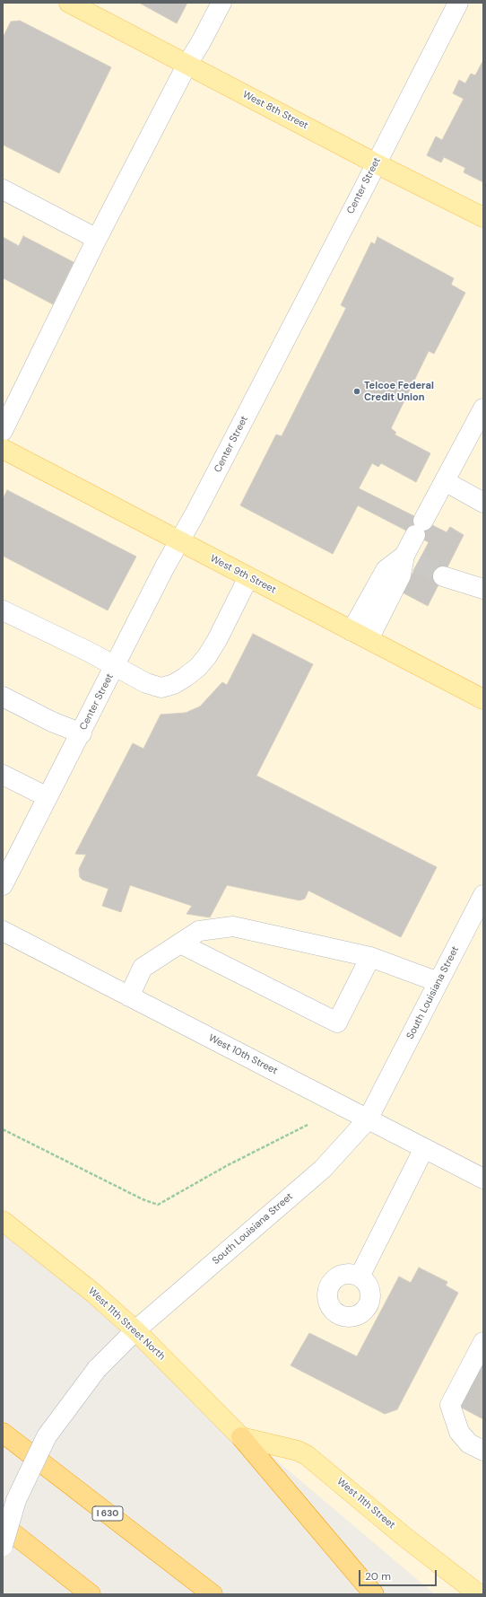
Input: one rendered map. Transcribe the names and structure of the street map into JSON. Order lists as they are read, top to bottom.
{
  "streets": {
    "highway": ["I 630"],
    "main road": [
      "West 8th Street",
      "West 9th Street",
      "West 11th Street North",
      "West 11th Street"
    ],
    "street": ["Center Street", "South Louisiana Street", "West 10th Street"]
  },
  "crossings": [
    ["West 8th Street", "Center Street"],
    ["Center Street", "West 9th Street"],
    ["South Louisiana Street", "West 10th Street"],
    ["South Louisiana Street", "West 11th Street North"],
    ["West 11th Street North", "West 11th Street"]
  ],
  "places": ["Telcoe Federal Credit Union"],
  "scale_bar": "20 m"
}
